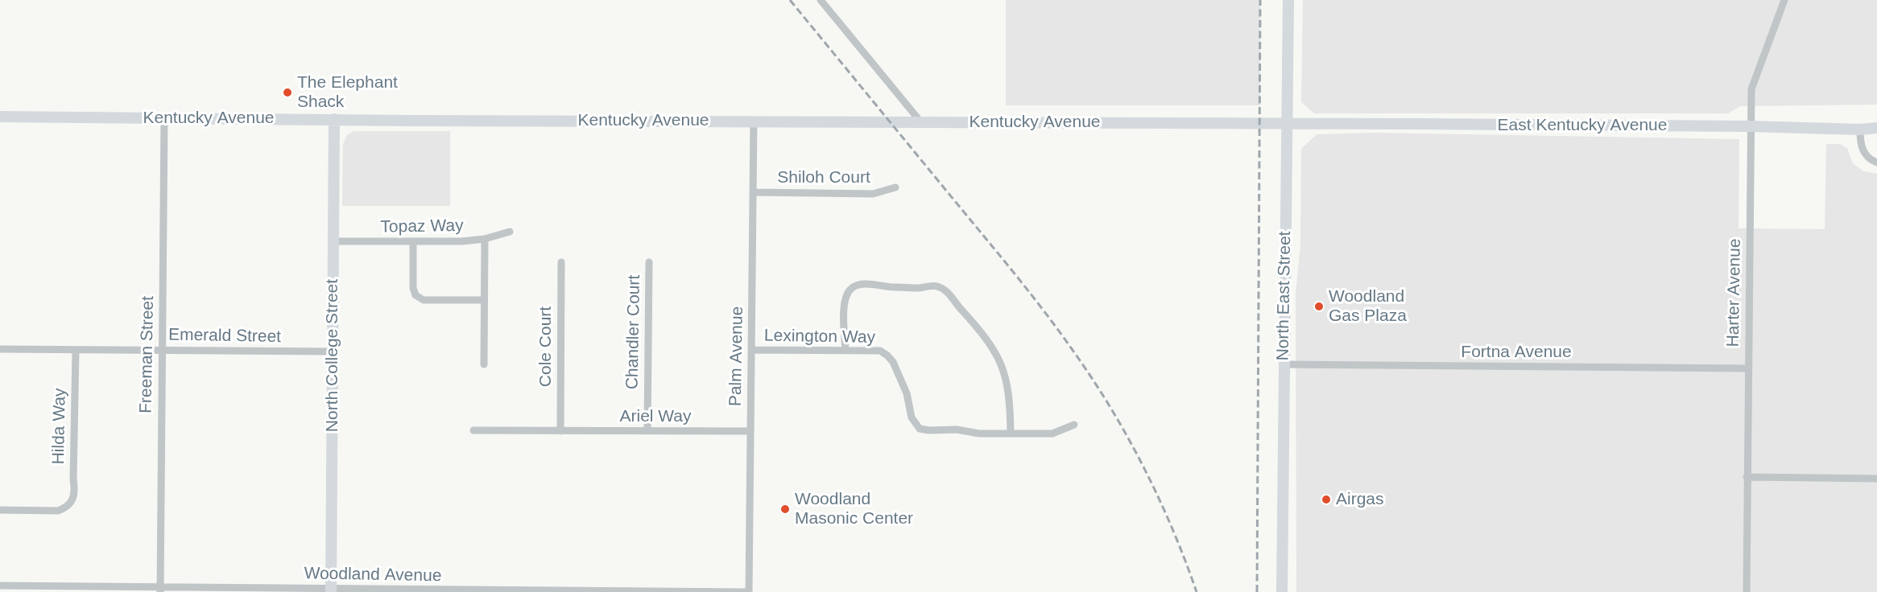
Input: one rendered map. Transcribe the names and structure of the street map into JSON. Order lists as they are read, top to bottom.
{
  "streets": {
    "street": [
      "Kentucky Avenue",
      "East Kentucky Avenue",
      "Shiloh Court",
      "Topaz Way",
      "Harter Avenue",
      "North East Street",
      "Chandler Court",
      "Emerald Street",
      "Lexington Way",
      "Cole Court",
      "Fortna Avenue",
      "Freeman Street",
      "North College Street",
      "Palm Avenue",
      "Ariel Way",
      "Hilda Way",
      "Woodland Avenue"
    ]
  },
  "crossings": [
    ["Kentucky Avenue", "East Kentucky Avenue"],
    ["Kentucky Avenue", "North East Street"],
    ["Kentucky Avenue", "Freeman Street"],
    ["Kentucky Avenue", "North College Street"],
    ["Kentucky Avenue", "Palm Avenue"],
    ["East Kentucky Avenue", "Harter Avenue"],
    ["East Kentucky Avenue", "North East Street"],
    ["Shiloh Court", "Palm Avenue"],
    ["Topaz Way", "North College Street"],
    ["Harter Avenue", "Fortna Avenue"],
    ["North East Street", "Fortna Avenue"],
    ["Chandler Court", "Ariel Way"],
    ["Emerald Street", "Freeman Street"],
    ["Emerald Street", "North College Street"],
    ["Emerald Street", "Hilda Way"],
    ["Lexington Way", "Palm Avenue"],
    ["Cole Court", "Ariel Way"],
    ["Freeman Street", "Woodland Avenue"],
    ["North College Street", "Woodland Avenue"],
    ["Palm Avenue", "Ariel Way"],
    ["Palm Avenue", "Woodland Avenue"]
  ],
  "places": [
    "The Elephant Shack",
    "Woodland Gas Plaza",
    "Airgas",
    "Woodland Masonic Center"
  ]
}
